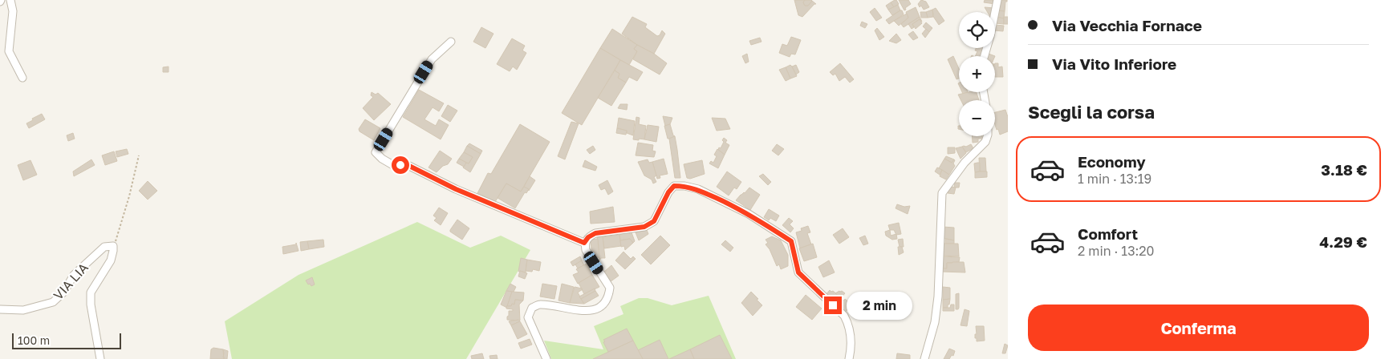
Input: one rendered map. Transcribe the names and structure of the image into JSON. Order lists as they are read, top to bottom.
{
  "streets": {
    "street": ["VIA LIA"]
  },
  "scale_bar": "100 m",
  "page": {
    "banner": ["Via Vecchia Fornace", "Via Vito Inferiore"],
    "map_buttons": ["+", "−"],
    "heading": "Scegli la corsa",
    "list": [
      {
        "name": "Economy",
        "note": "1 min · 13:19",
        "value": "3.18 €"
      },
      {
        "name": "Comfort",
        "note": "2 min · 13:20",
        "value": "4.29 €"
      }
    ],
    "bubble": "2 min",
    "buttons": "Conferma",
    "scale": "100 m"
  }
}
